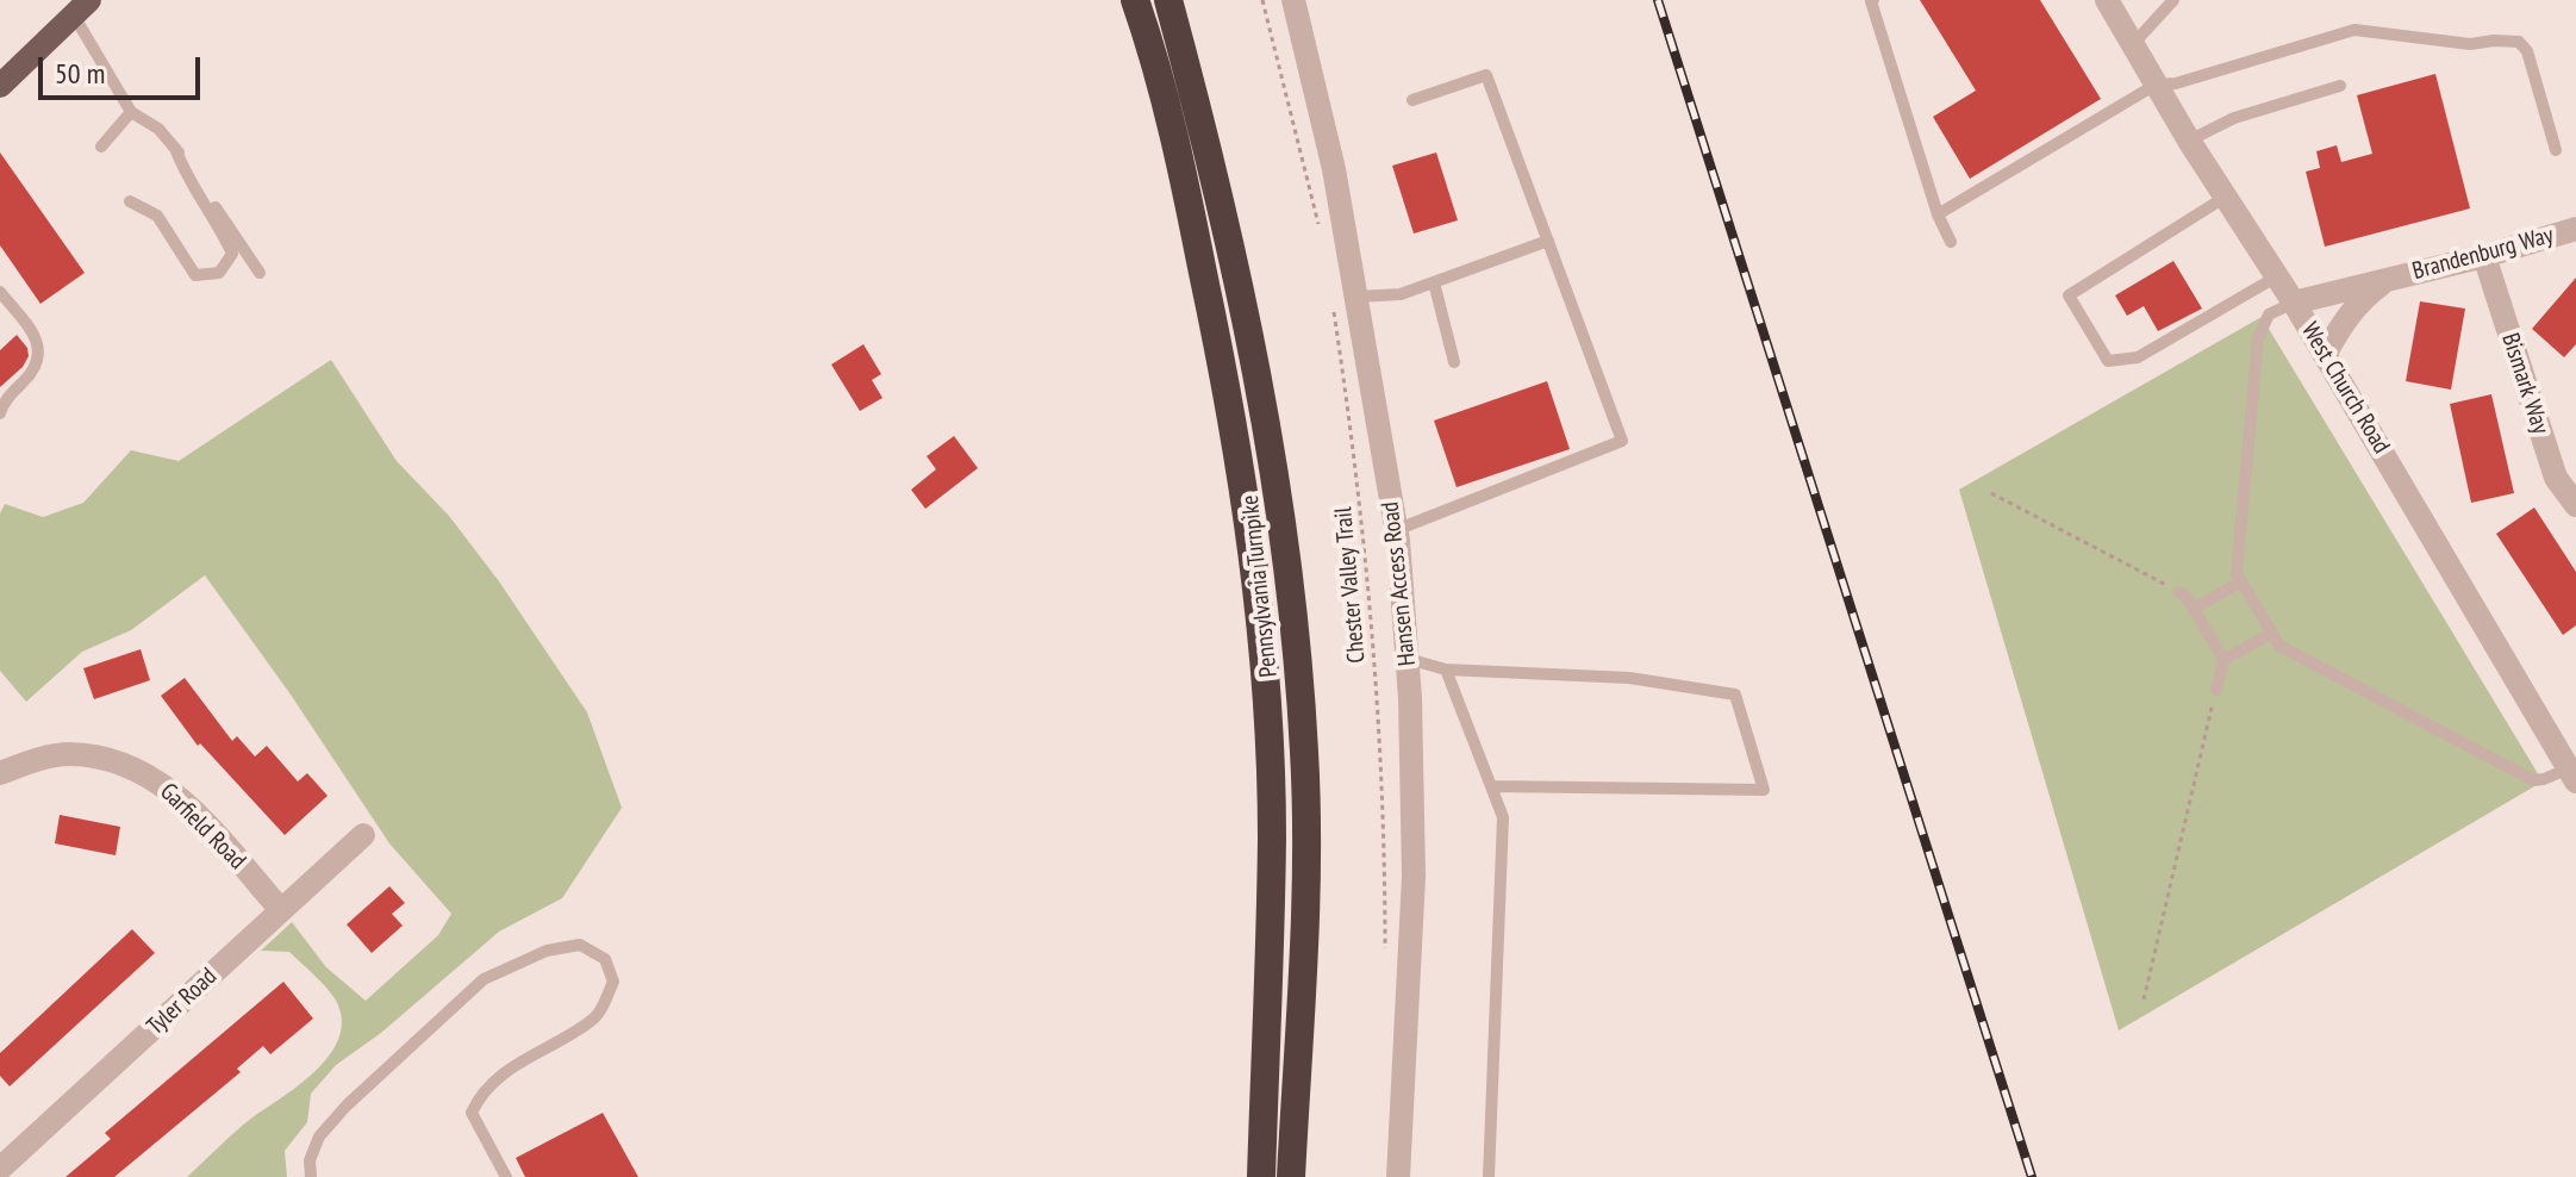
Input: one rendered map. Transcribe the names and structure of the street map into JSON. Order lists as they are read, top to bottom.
{
  "streets": {
    "highway": ["Pennsylvania Turnpike"],
    "street": [
      "Brandenburg Way",
      "Bismark Way",
      "West Church Road",
      "Hansen Access Road",
      "Garfield Road",
      "Tyler Road"
    ],
    "path": ["Chester Valley Trail"]
  },
  "crossings": [
    ["Brandenburg Way", "Bismark Way"],
    ["Brandenburg Way", "West Church Road"],
    ["Garfield Road", "Tyler Road"]
  ],
  "scale_bar": "50 m"
}
